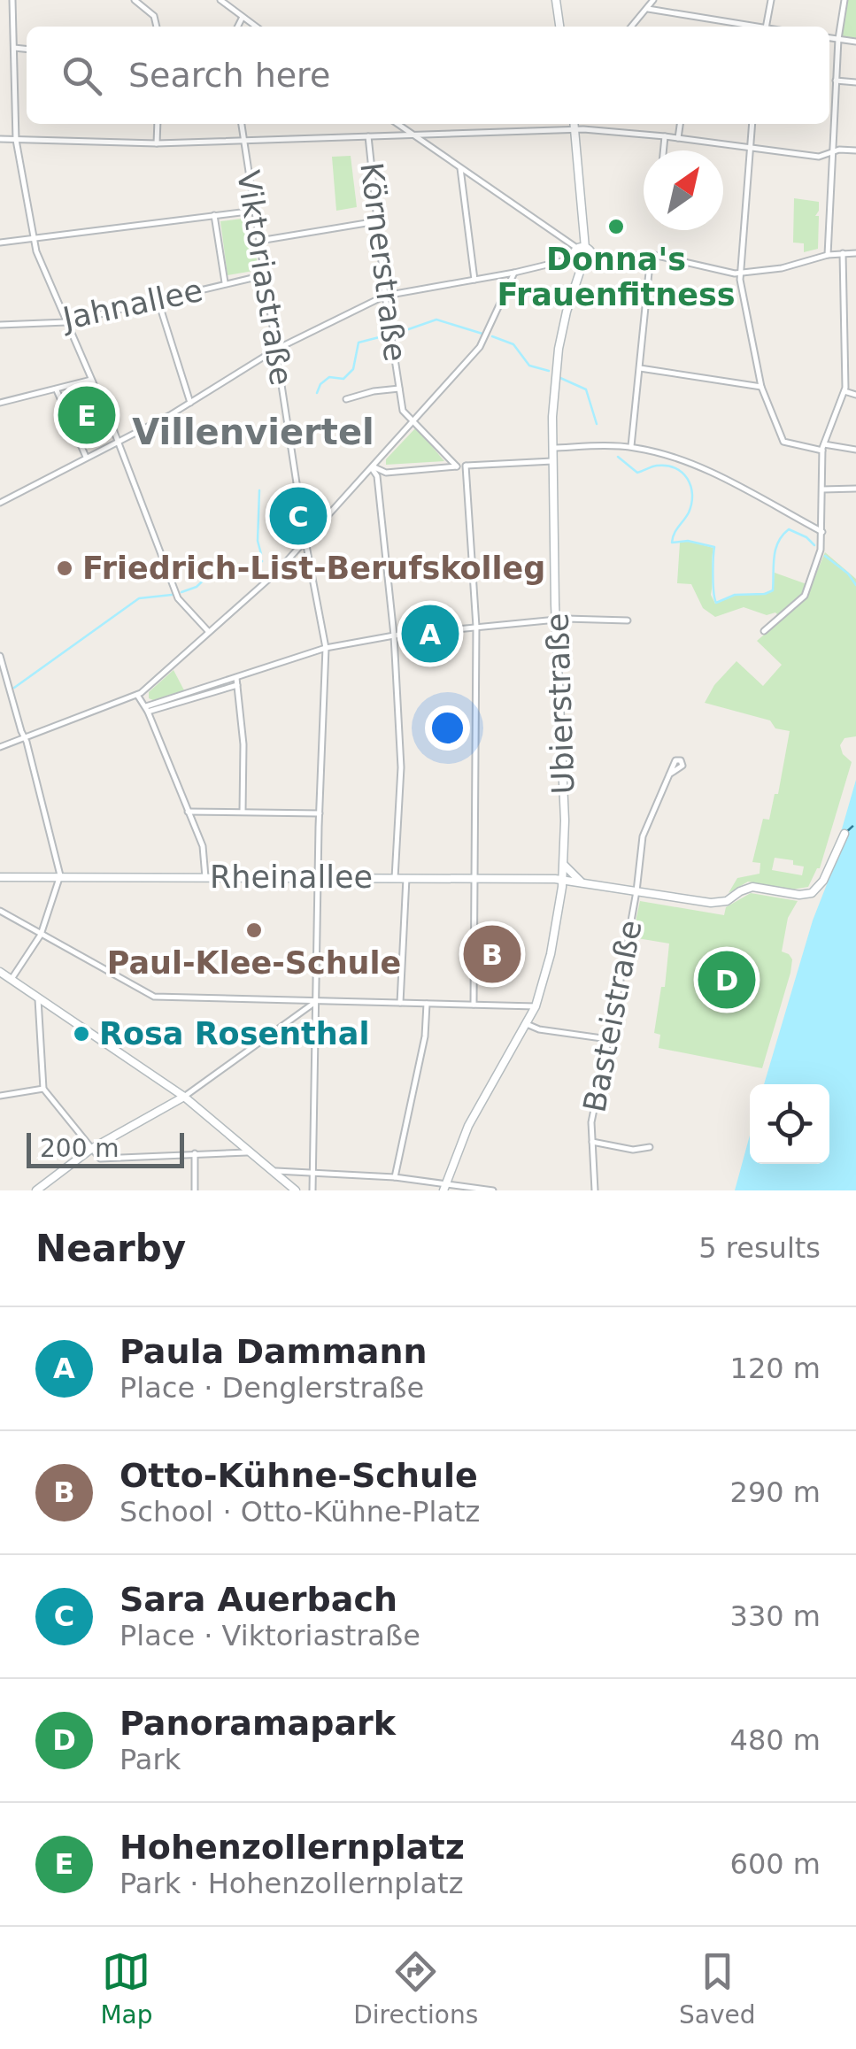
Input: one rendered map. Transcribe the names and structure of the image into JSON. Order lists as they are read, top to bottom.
{
  "streets": {
    "street": [
      "Körnerstraße",
      "Viktoriastraße",
      "Jahnallee",
      "Ubierstraße",
      "Rheinallee",
      "Basteistraße"
    ]
  },
  "crossings": [
    ["Viktoriastraße", "Jahnallee"],
    ["Viktoriastraße", "Rheinallee"],
    ["Ubierstraße", "Rheinallee"],
    ["Rheinallee", "Basteistraße"]
  ],
  "districts": ["Villenviertel"],
  "places": [
    "Donna's Frauenfitness",
    "Friedrich-List-Berufskolleg",
    "Paul-Klee-Schule",
    "Rosa Rosenthal"
  ],
  "scale_bar": "200 m",
  "north": "top right",
  "page": {
    "search": "Search here",
    "pins": [
      "E",
      "C",
      "A",
      "B",
      "D"
    ],
    "scale": "200 m",
    "heading": ["Nearby", "5 results"],
    "list": [
      {
        "mark": "A",
        "name": "Paula Dammann",
        "note": "Place · Denglerstraße",
        "value": "120 m"
      },
      {
        "mark": "B",
        "name": "Otto-Kühne-Schule",
        "note": "School · Otto-Kühne-Platz",
        "value": "290 m"
      },
      {
        "mark": "C",
        "name": "Sara Auerbach",
        "note": "Place · Viktoriastraße",
        "value": "330 m"
      },
      {
        "mark": "D",
        "name": "Panoramapark",
        "note": "Park",
        "value": "480 m"
      },
      {
        "mark": "E",
        "name": "Hohenzollernplatz",
        "note": "Park · Hohenzollernplatz",
        "value": "600 m"
      }
    ],
    "nav": ["Map", "Directions", "Saved"]
  }
}
